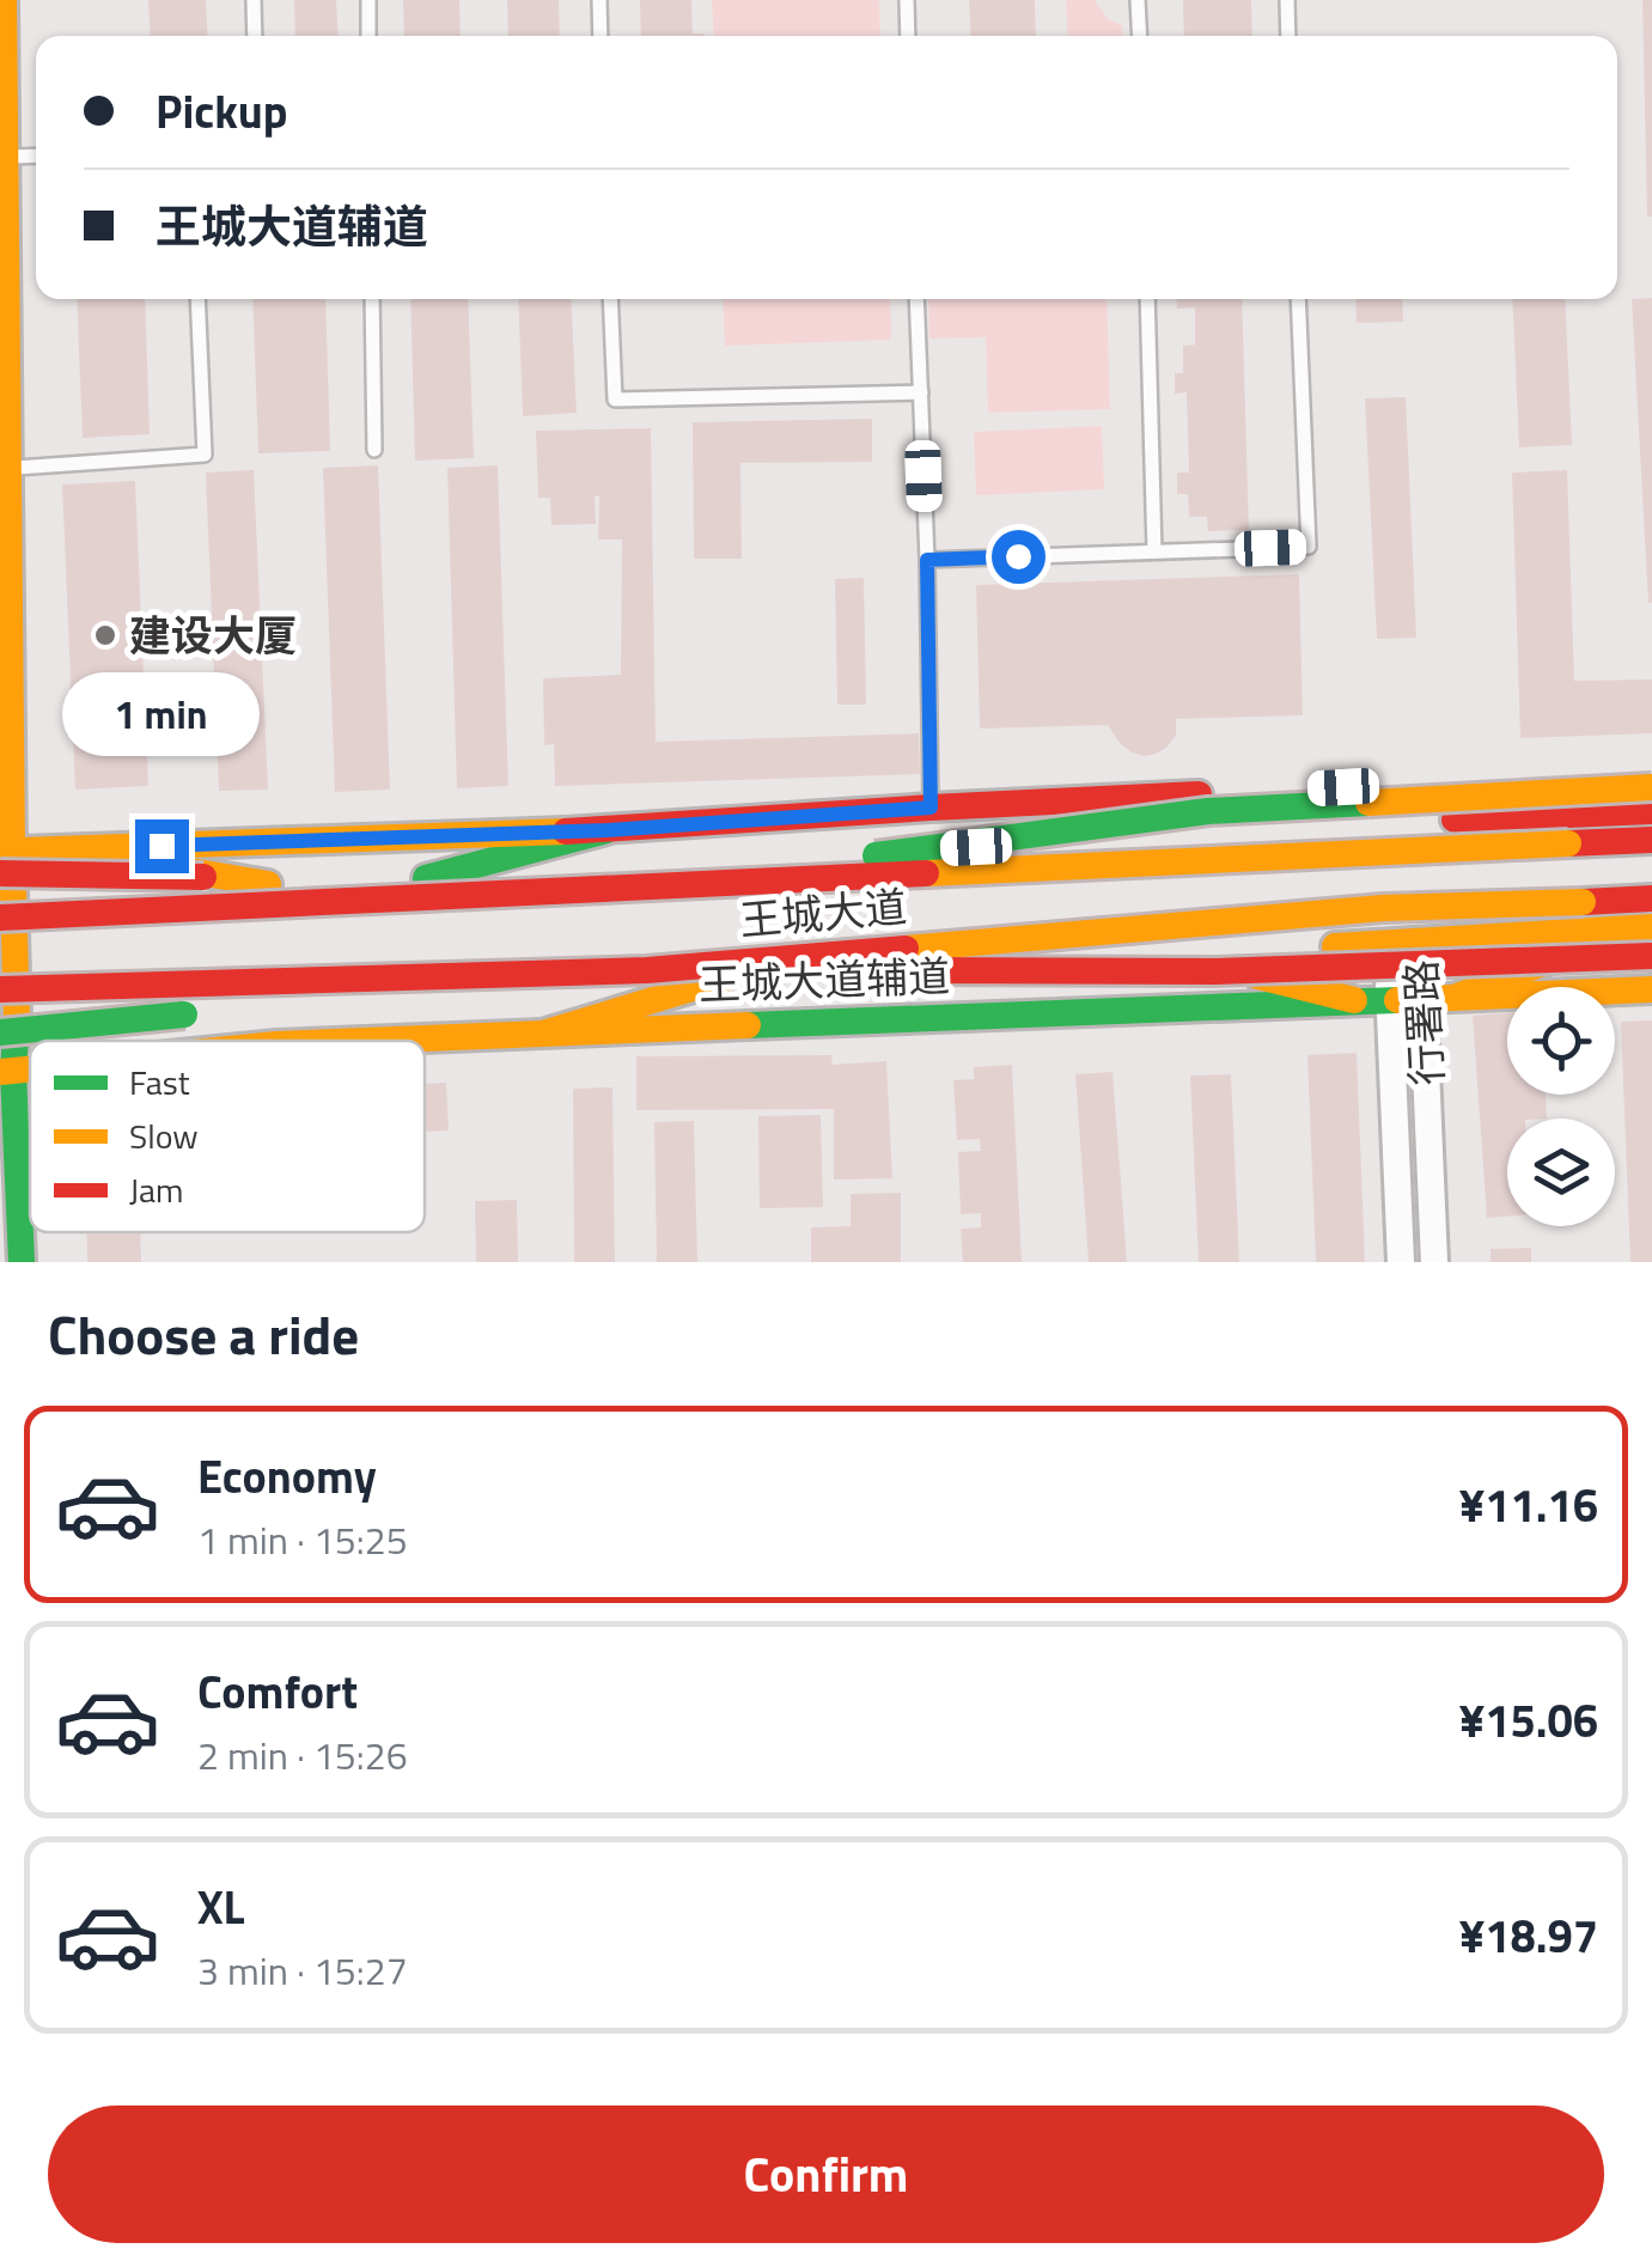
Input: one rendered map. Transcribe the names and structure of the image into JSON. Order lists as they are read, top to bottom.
{
  "streets": {
    "main road": ["王城大道", "王城大道辅道"],
    "street": ["行署路"]
  },
  "crossings": [
    ["王城大道", "行署路"],
    ["王城大道辅道", "行署路"]
  ],
  "places": ["建设大厦"],
  "legend": ["Fast", "Slow", "Jam"],
  "page": {
    "banner": ["Pickup", "王城大道辅道"],
    "bubble": "1 min",
    "heading": "Choose a ride",
    "list": [
      {
        "name": "Economy",
        "note": "1 min · 15:25",
        "value": "¥11.16"
      },
      {
        "name": "Comfort",
        "note": "2 min · 15:26",
        "value": "¥15.06"
      },
      {
        "name": "XL",
        "note": "3 min · 15:27",
        "value": "¥18.97"
      }
    ],
    "buttons": "Confirm"
  }
}
